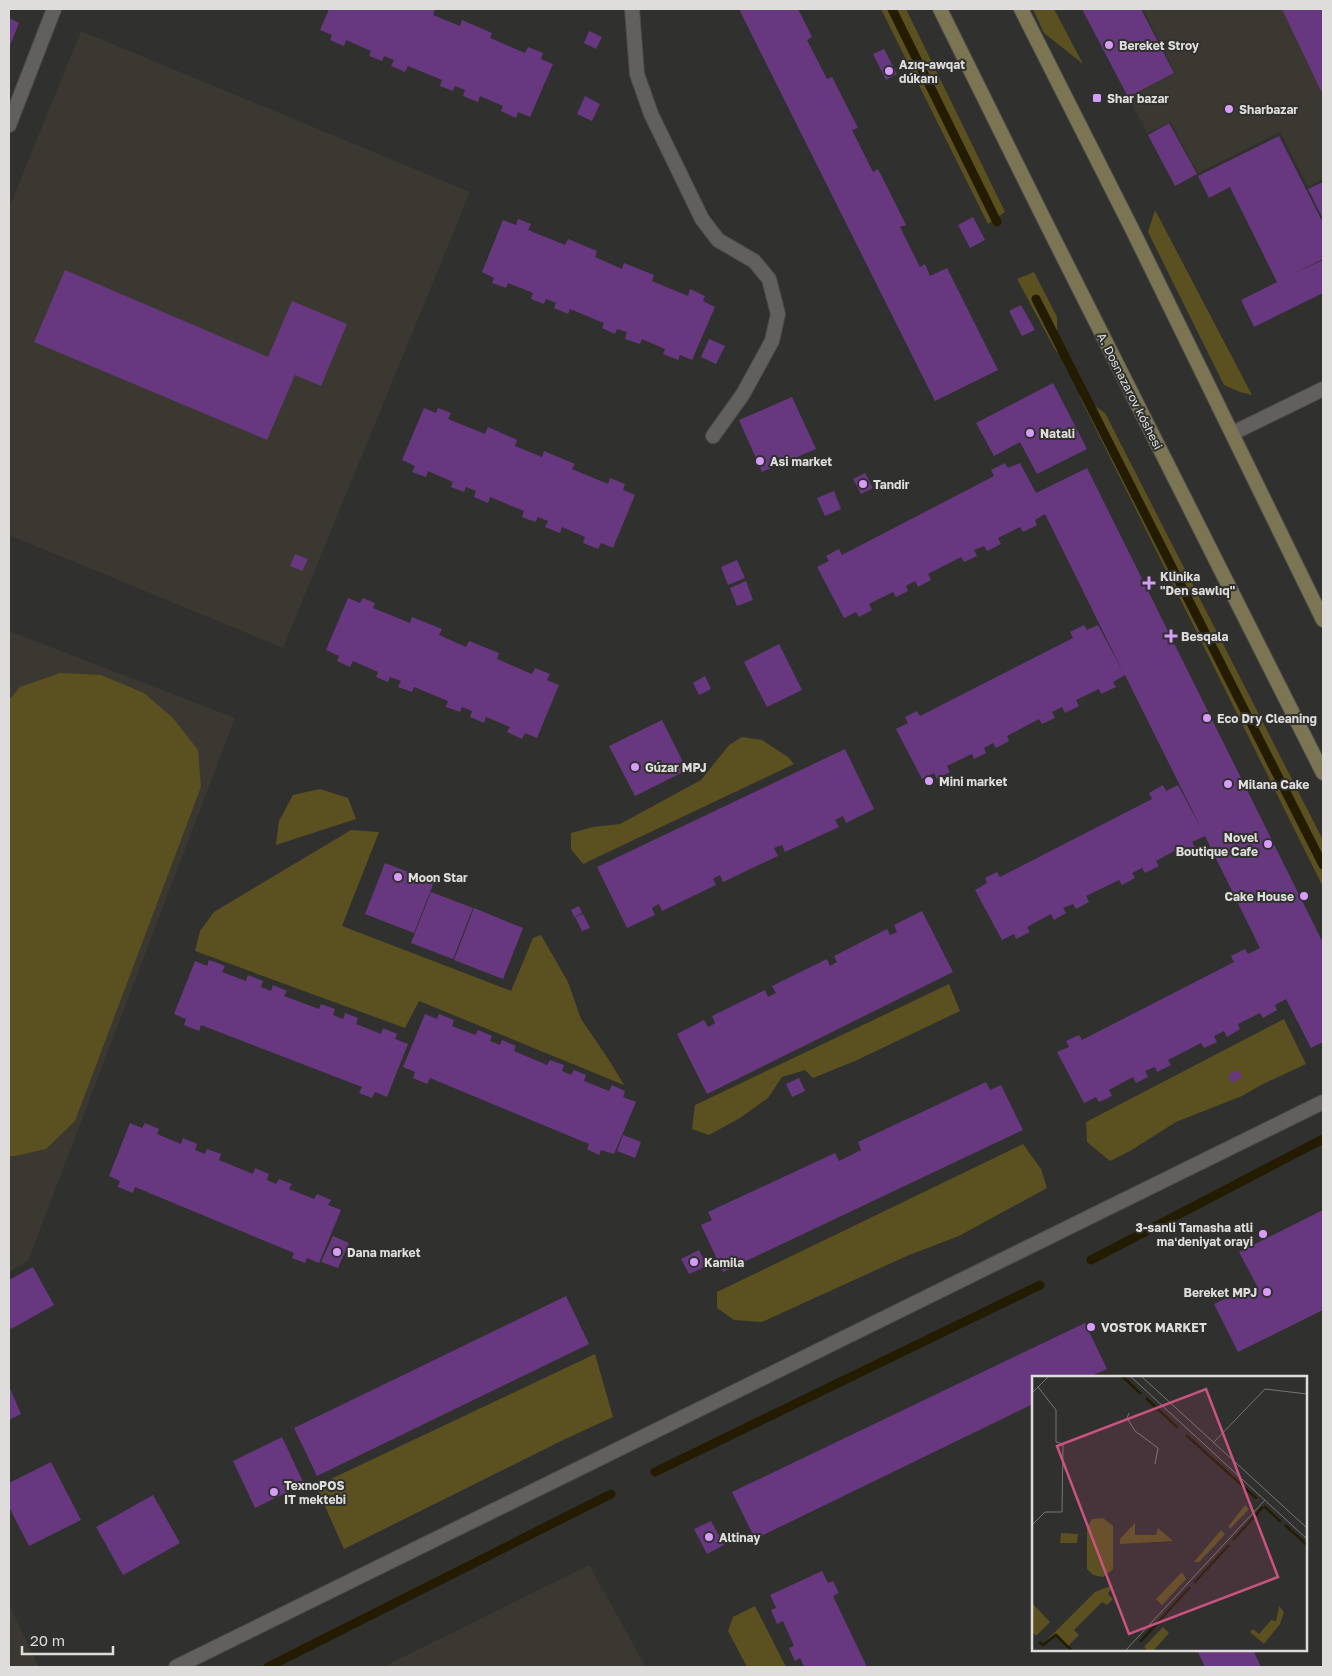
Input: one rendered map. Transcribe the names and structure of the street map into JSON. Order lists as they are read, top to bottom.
{
  "streets": {
    "main road": ["A. Dosnazarov kóshesi"]
  },
  "places": {
    "other": [
      "Bereket Stroy",
      "Azıq-awqat dúkanı",
      "Sharbazar",
      "Natali",
      "Asi market",
      "Tandir",
      "Eco Dry Cleaning",
      "Gúzar MPJ",
      "Mini market",
      "Milana Cake",
      "Novel Boutique Cafe",
      "Moon Star",
      "Cake House",
      "3-sanli Tamasha atli maʻdeniyat orayi",
      "Dana market",
      "Kamila",
      "Bereket MPJ",
      "VOSTOK MARKET",
      "TexnoPOS IT mektebi",
      "Altinay"
    ],
    "transit": ["Shar bazar"],
    "health": ["Klinika \"Den sawlıq\"", "Besqala"]
  },
  "scale_bar": "20 m"
}
